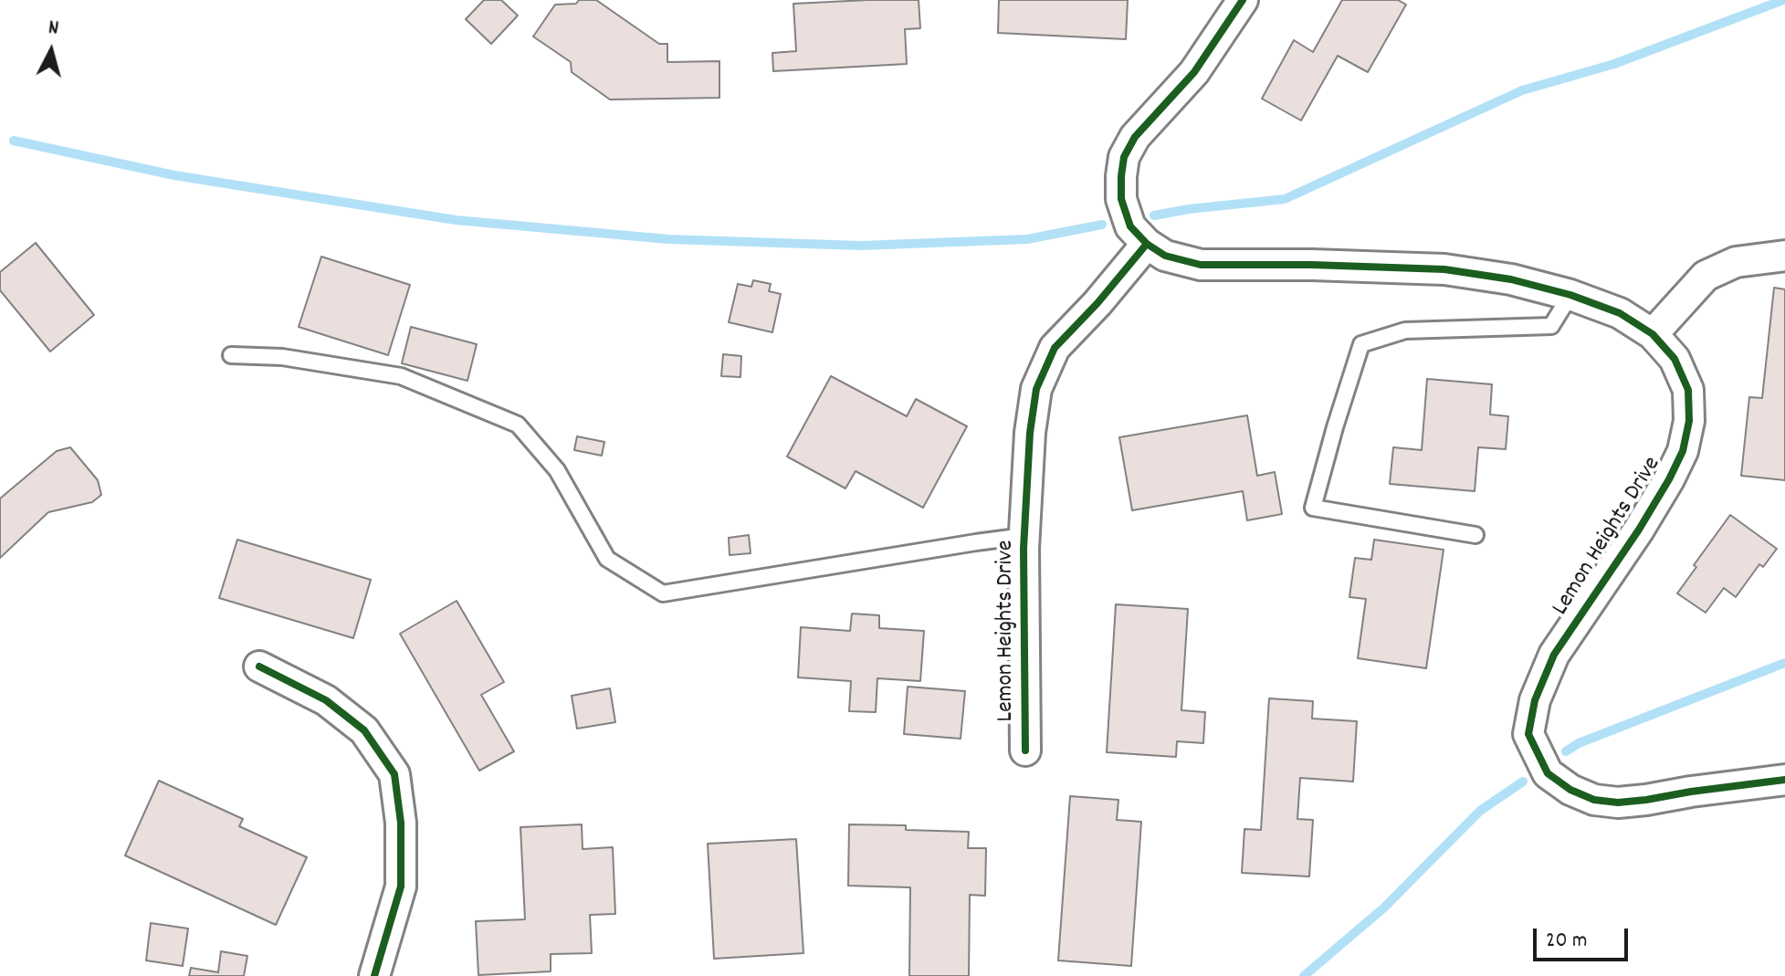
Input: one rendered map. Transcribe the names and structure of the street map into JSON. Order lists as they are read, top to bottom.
{
  "streets": {
    "street": ["Lemon Heights Drive"]
  },
  "scale_bar": "20 m",
  "north": "top"
}
